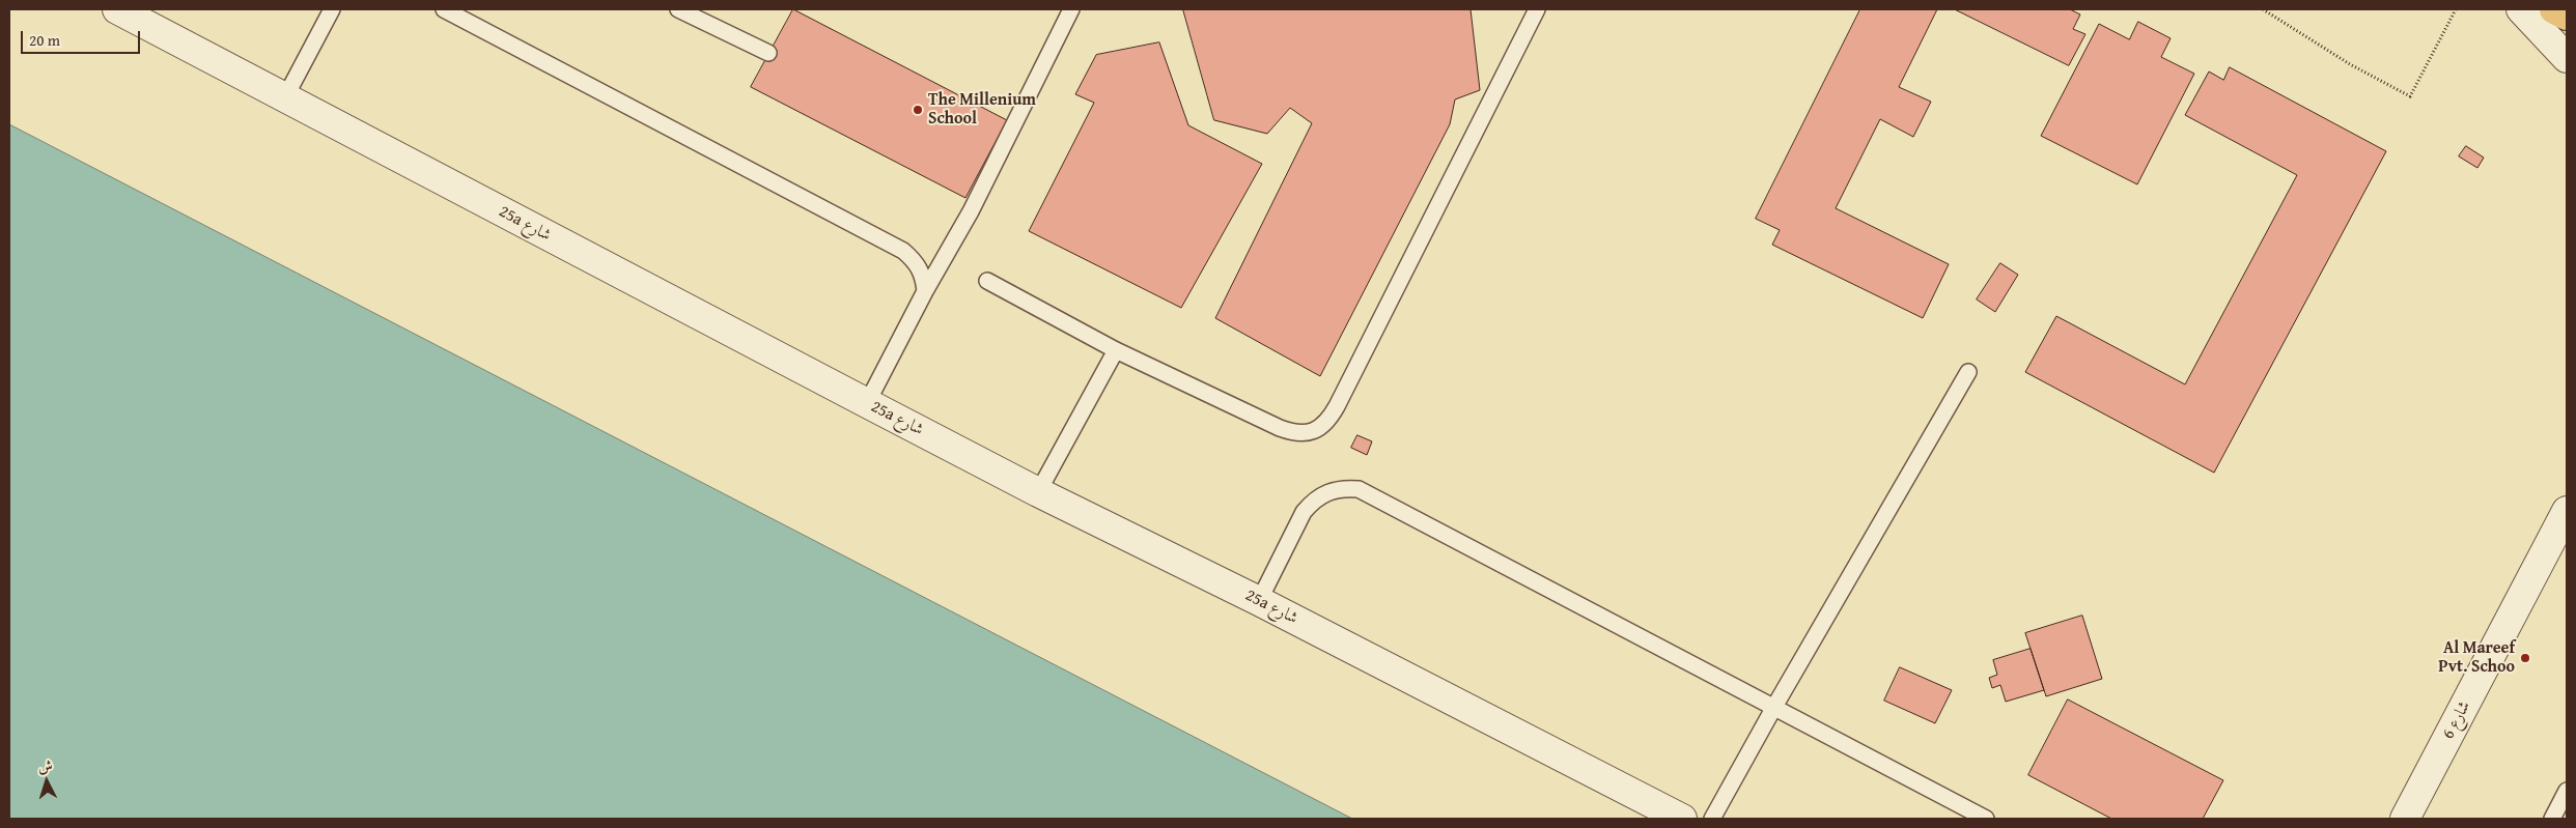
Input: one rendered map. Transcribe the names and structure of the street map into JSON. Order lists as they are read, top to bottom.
{
  "streets": {
    "street": ["25a شارع", "شارع 6"]
  },
  "places": ["The Millenium School", "Al Mareef Pvt. Schoo"],
  "scale_bar": "20 m",
  "north": "top"
}
